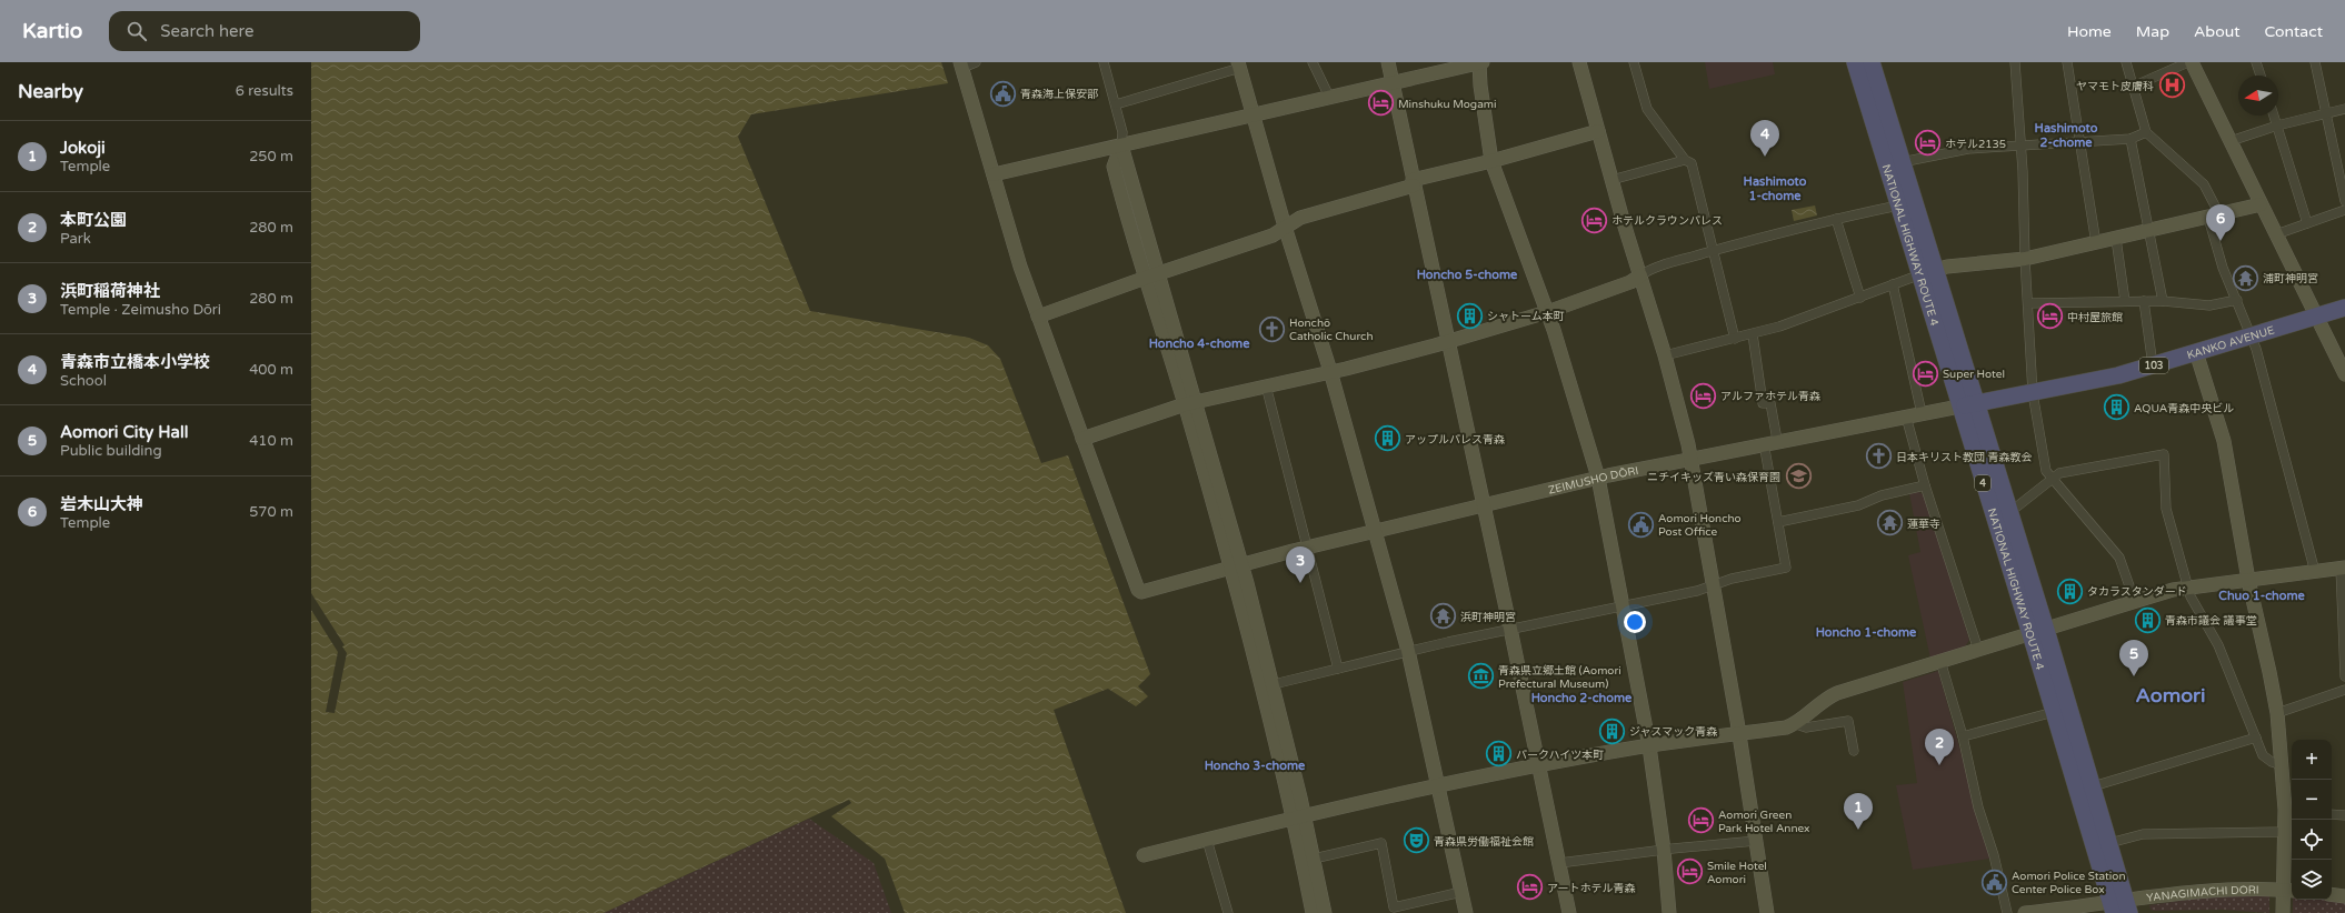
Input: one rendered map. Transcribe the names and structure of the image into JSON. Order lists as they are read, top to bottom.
{
  "streets": {
    "highway": [
      "NATIONAL HIGHWAY ROUTE 4",
      "KANKO AVENUE",
      "103",
      "4"
    ],
    "street": ["ZEIMUSHO DŌRI", "YANAGIMACHI DORI"]
  },
  "crossings": [
    ["NATIONAL HIGHWAY ROUTE 4", "KANKO AVENUE"],
    ["NATIONAL HIGHWAY ROUTE 4", "ZEIMUSHO DŌRI"],
    ["NATIONAL HIGHWAY ROUTE 4", "YANAGIMACHI DORI"],
    ["KANKO AVENUE", "ZEIMUSHO DŌRI"]
  ],
  "districts": [
    "Hashimoto 2-chome",
    "Hashimoto 1-chome",
    "Honcho 5-chome",
    "Honcho 4-chome",
    "Chuo 1-chome",
    "Honcho 1-chome",
    "Aomori",
    "Honcho 2-chome",
    "Honcho 3-chome"
  ],
  "places": {
    "hospital": ["ヤマモト皮膚科"],
    "public building": ["青森海上保安部", "Aomori Honcho Post Office", "Aomori Police Station Center Police Box"],
    "hotel": [
      "Minshuku Mogami",
      "ホテル2135",
      "ホテルクラウンパレス",
      "中村屋旅館",
      "Super Hotel",
      "アルファホテル青森",
      "Aomori Green Park Hotel Annex",
      "Smile Hotel Aomori",
      "アートホテル青森"
    ],
    "temple": ["浦町神明宮", "蓮華寺", "浜町神明宮"],
    "building": [
      "シャトーム本町",
      "AQUA青森中央ビル",
      "アップルパレス青森",
      "タカラスタンダード",
      "青森市議会 議事堂",
      "ジャスマック青森",
      "パークハイツ本町"
    ],
    "church": ["Honchō Catholic Church", "日本キリスト教団 青森教会"],
    "school or university": ["ニチイキッズ青い森保育園"],
    "museum": ["青森県立郷土館 (Aomori Prefectural Museum)"],
    "theatre": ["青森県労働福祉会館"]
  },
  "north": "left",
  "page": {
    "header": "Kartio",
    "search": "Search here",
    "nav": [
      "Home",
      "Map",
      "About",
      "Contact"
    ],
    "heading": ["Nearby", "6 results"],
    "list": [
      {
        "mark": "1",
        "name": "Jokoji",
        "note": "Temple",
        "value": "250 m"
      },
      {
        "mark": "2",
        "name": "本町公園",
        "note": "Park",
        "value": "280 m"
      },
      {
        "mark": "3",
        "name": "浜町稲荷神社",
        "note": "Temple · Zeimusho Dōri",
        "value": "280 m"
      },
      {
        "mark": "4",
        "name": "青森市立橋本小学校",
        "note": "School",
        "value": "400 m"
      },
      {
        "mark": "5",
        "name": "Aomori City Hall",
        "note": "Public building",
        "value": "410 m"
      },
      {
        "mark": "6",
        "name": "岩木山大神",
        "note": "Temple",
        "value": "570 m"
      }
    ],
    "pins": [
      "4",
      "6",
      "3",
      "5",
      "2",
      "1"
    ],
    "map_buttons": ["+", "−"]
  }
}
